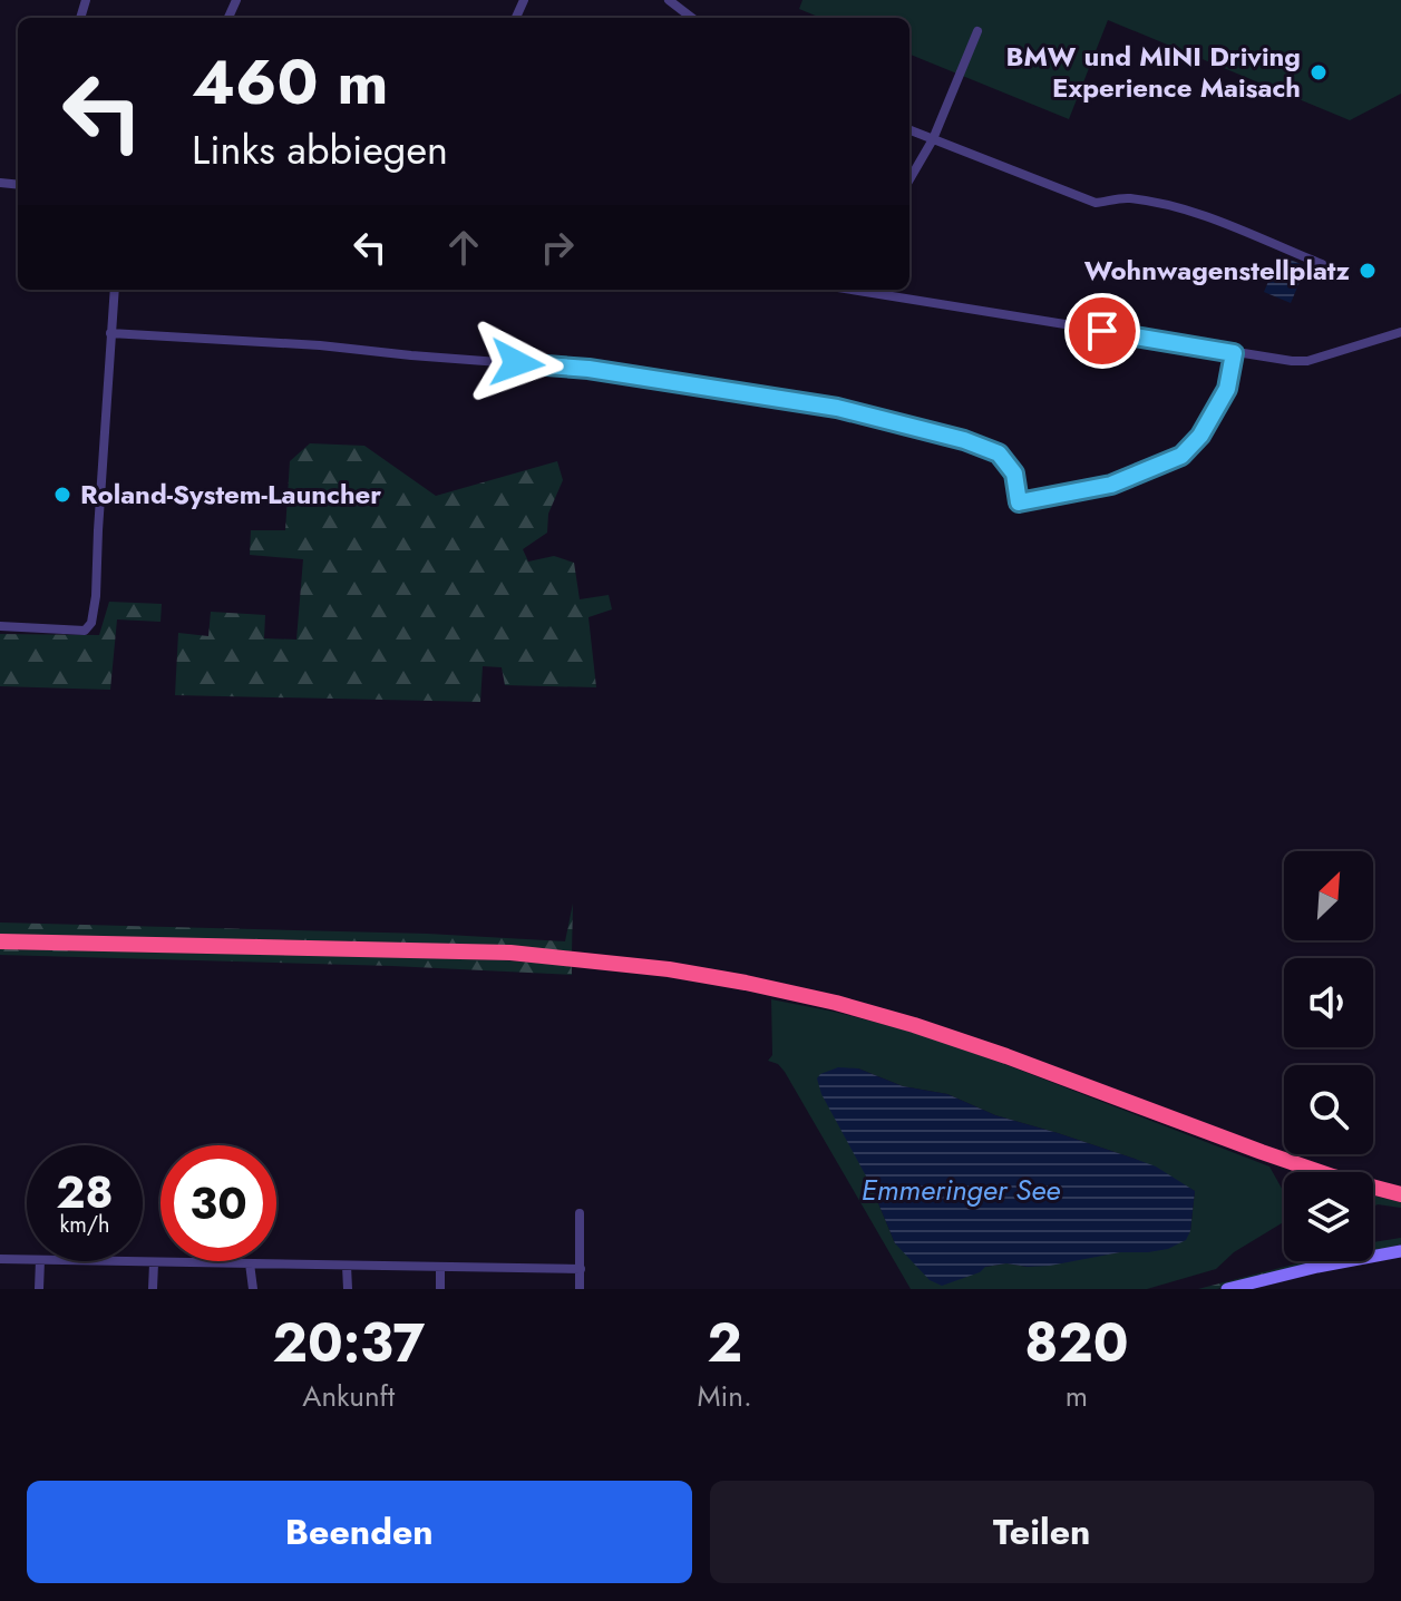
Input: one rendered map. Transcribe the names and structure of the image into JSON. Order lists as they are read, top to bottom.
{
  "water": ["Emmeringer See"],
  "places": ["BMW und MINI Driving Experience Maisach", "Wohnwagenstellplatz", "Roland-System-Launcher"],
  "north": "top right",
  "page": {
    "turn": ["460 m", "Links abbiegen"],
    "speed": "28 km/h",
    "limit": "30",
    "eta": [
      "20:37",
      "Ankunft",
      "2",
      "Min.",
      "820",
      "m"
    ],
    "buttons": ["Beenden", "Teilen"]
  }
}
